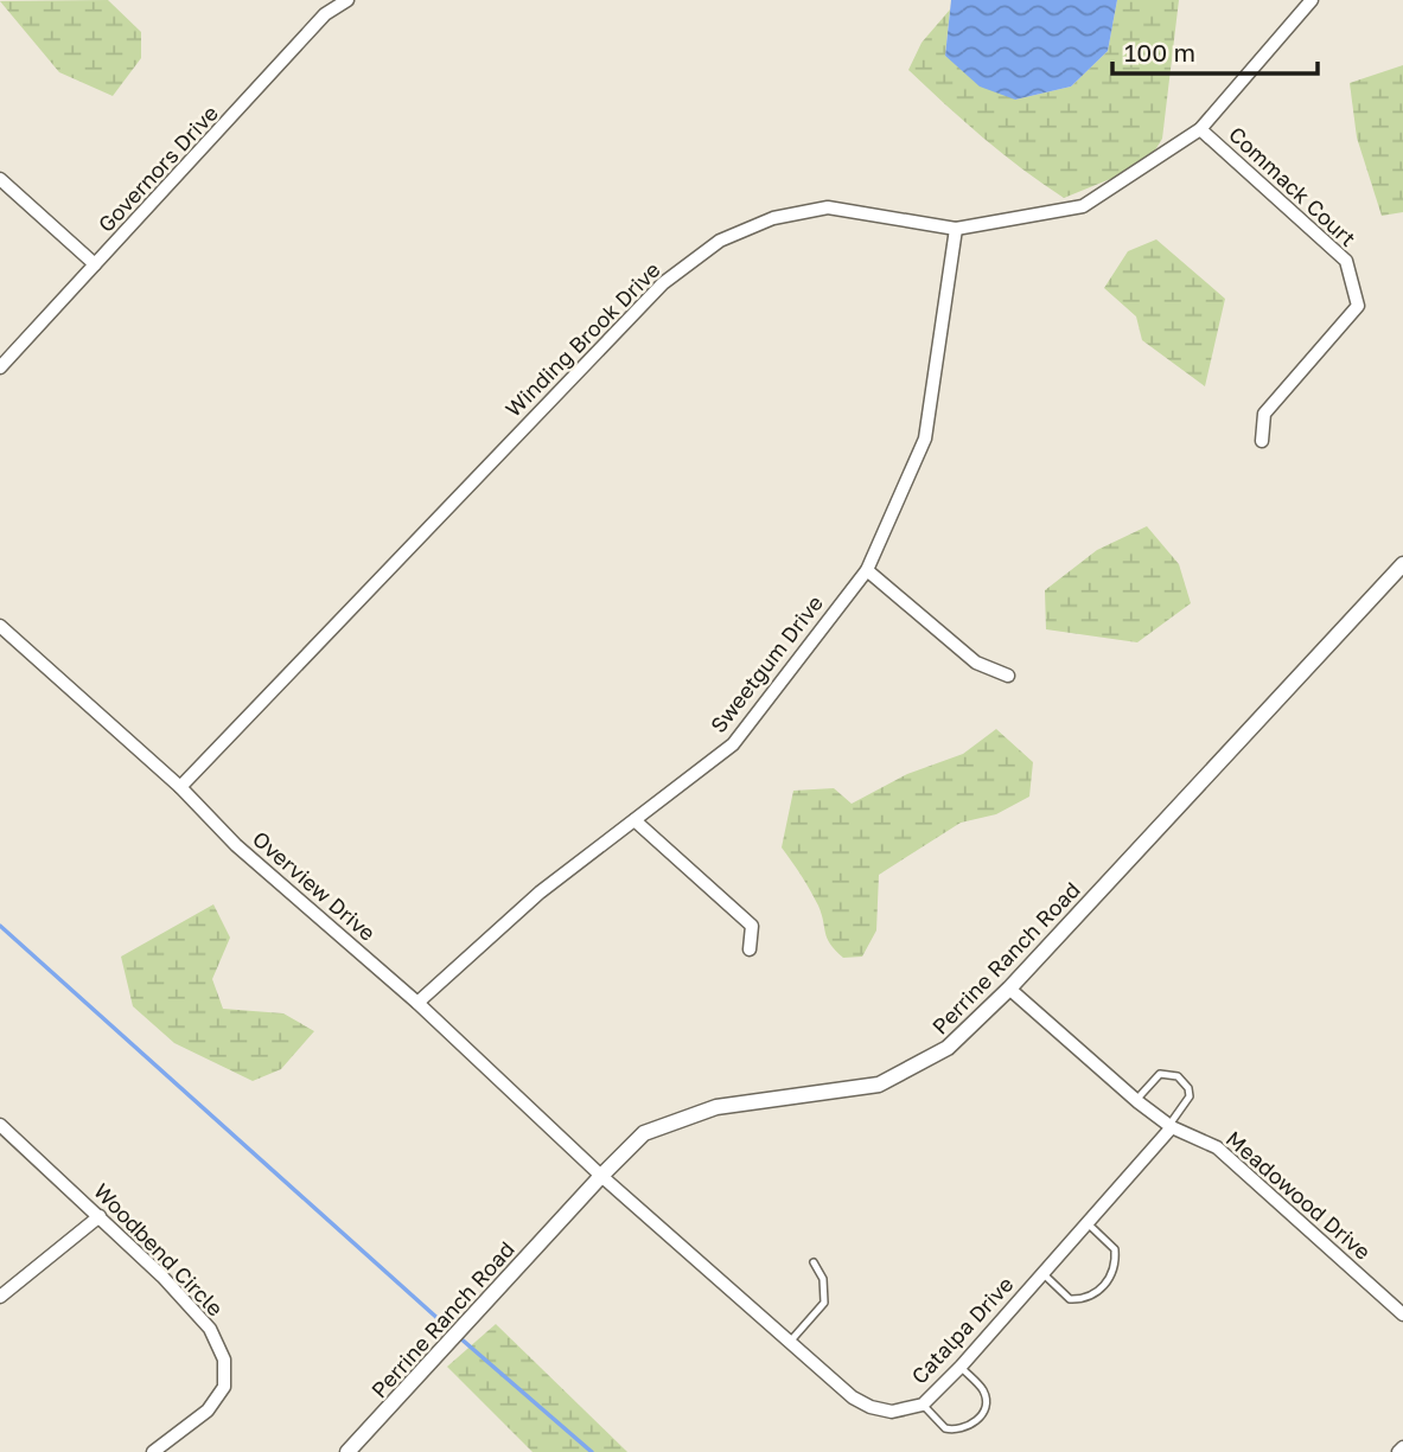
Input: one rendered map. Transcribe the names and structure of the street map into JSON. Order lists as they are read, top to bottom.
{
  "streets": {
    "street": [
      "Governors Drive",
      "Commack Court",
      "Winding Brook Drive",
      "Sweetgum Drive",
      "Overview Drive",
      "Perrine Ranch Road",
      "Meadowood Drive",
      "Woodbend Circle",
      "Catalpa Drive"
    ]
  },
  "crossings": [
    ["Commack Court", "Winding Brook Drive"],
    ["Winding Brook Drive", "Sweetgum Drive"],
    ["Winding Brook Drive", "Overview Drive"],
    ["Sweetgum Drive", "Overview Drive"],
    ["Overview Drive", "Perrine Ranch Road"],
    ["Overview Drive", "Catalpa Drive"],
    ["Perrine Ranch Road", "Meadowood Drive"],
    ["Perrine Ranch Road", "Catalpa Drive"],
    ["Meadowood Drive", "Catalpa Drive"]
  ],
  "scale_bar": "100 m"
}
